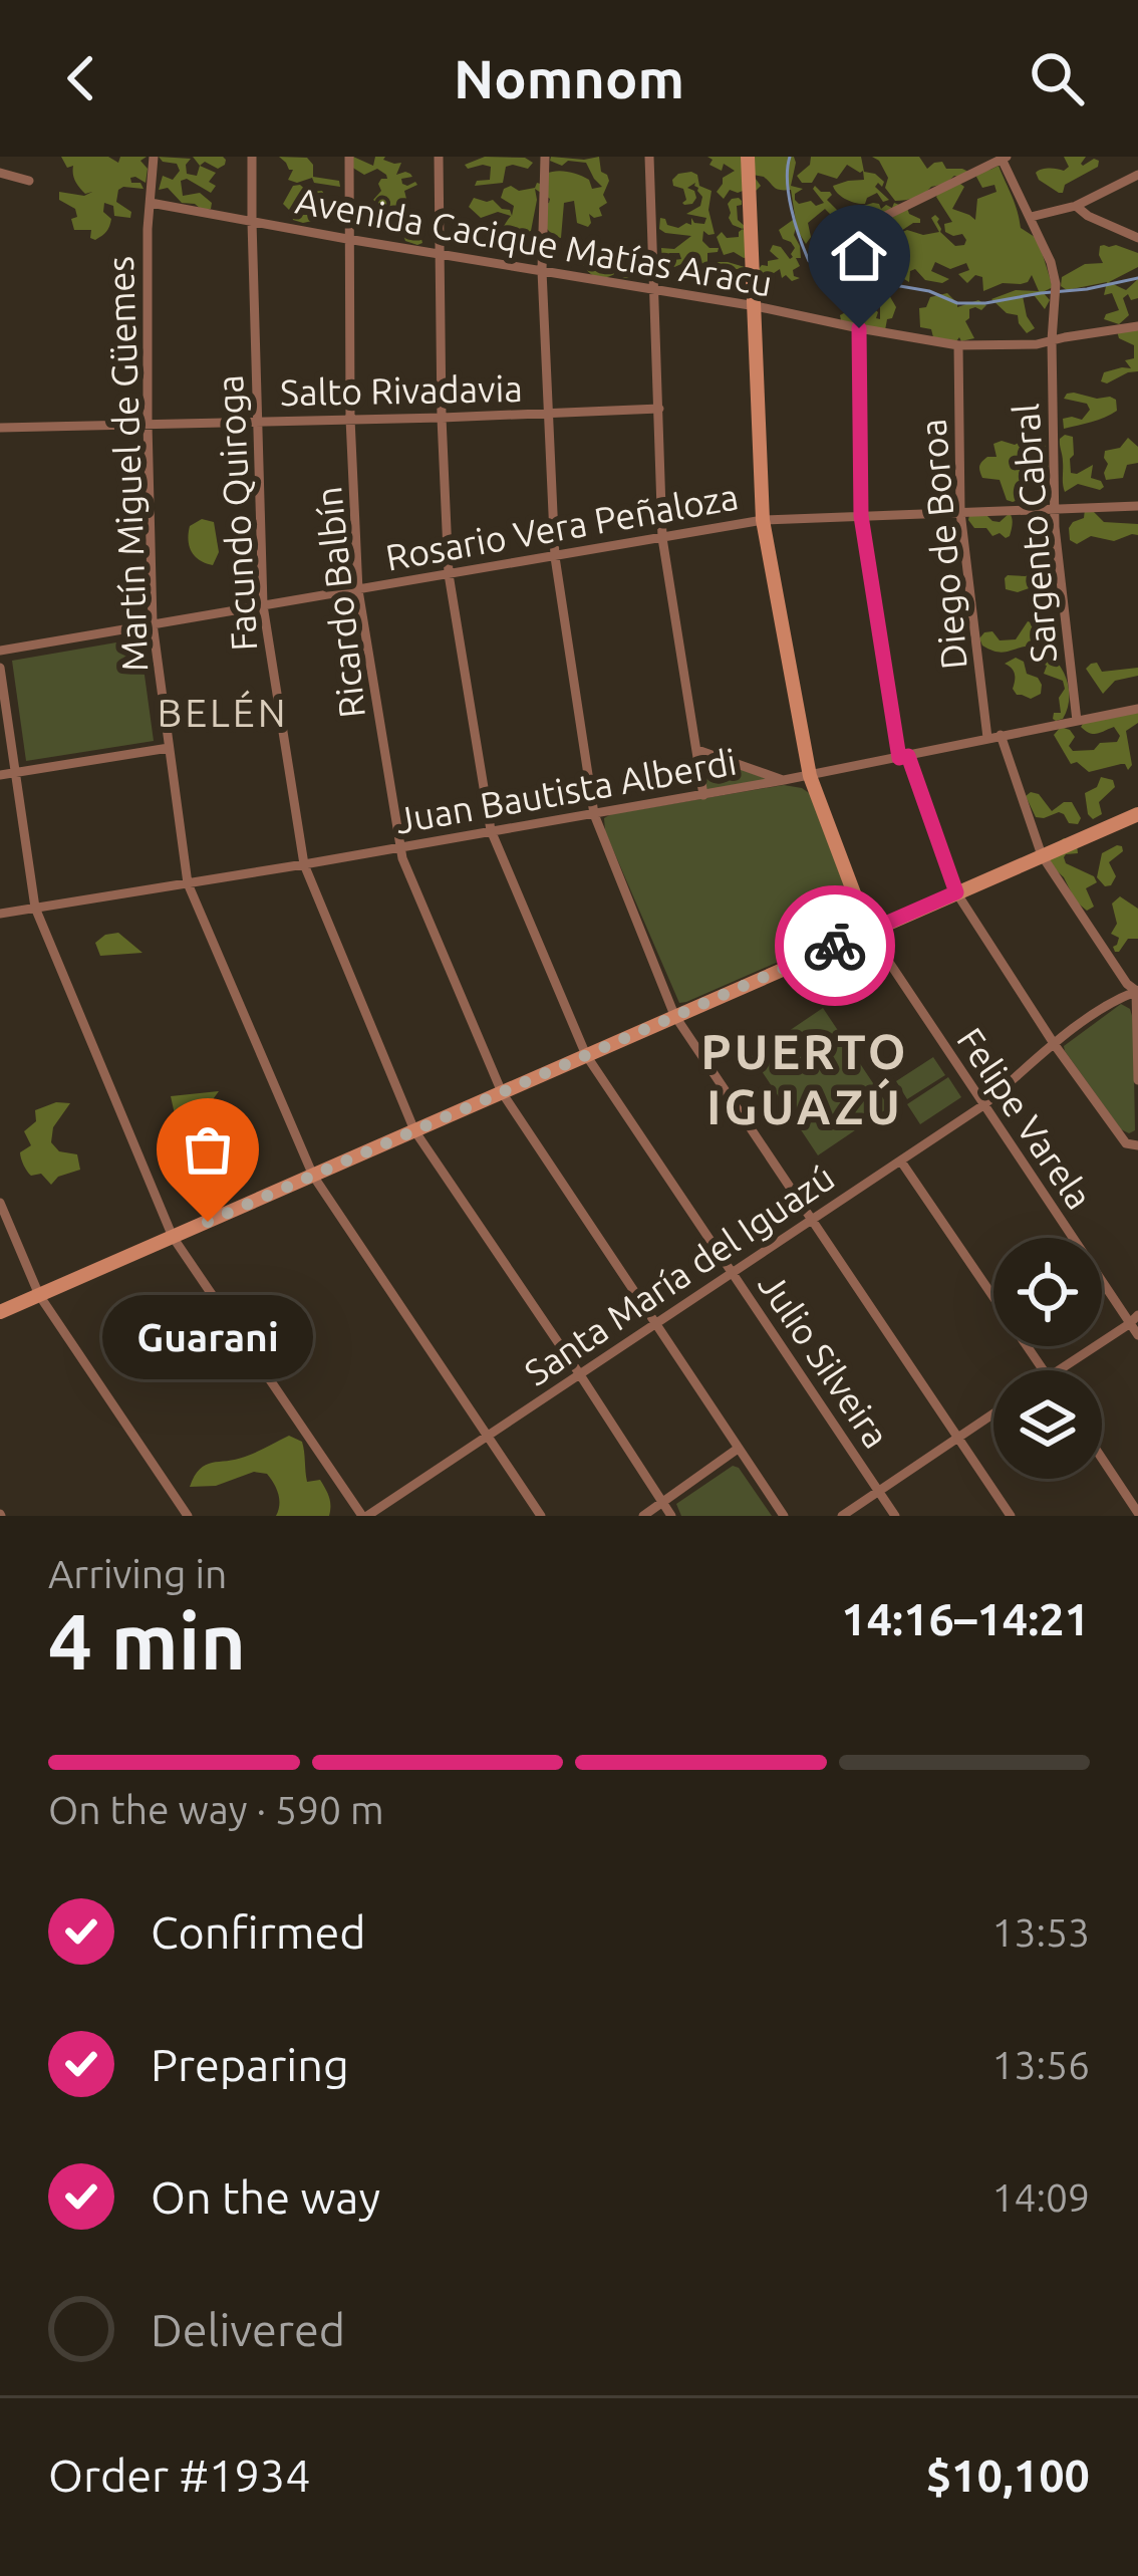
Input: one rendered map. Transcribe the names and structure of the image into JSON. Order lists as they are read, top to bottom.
{
  "streets": {
    "street": [
      "Avenida Cacique Matías Aracu",
      "Salto Rivadavia",
      "Martín Miguel de Güemes",
      "Facundo Quiroga",
      "Rosario Vera Peñaloza",
      "Sargento Cabral",
      "Diego de Boroa",
      "Ricardo Balbín",
      "Juan Bautista Alberdi",
      "Felipe Varela",
      "Santa María del Iguazú",
      "Julio Silveira"
    ]
  },
  "crossings": [
    ["Avenida Cacique Matías Aracu", "Martín Miguel de Güemes"],
    ["Avenida Cacique Matías Aracu", "Facundo Quiroga"],
    ["Avenida Cacique Matías Aracu", "Sargento Cabral"],
    ["Avenida Cacique Matías Aracu", "Diego de Boroa"],
    ["Avenida Cacique Matías Aracu", "Ricardo Balbín"],
    ["Avenida Cacique Matías Aracu", "Julio Silveira"],
    ["Salto Rivadavia", "Martín Miguel de Güemes"],
    ["Salto Rivadavia", "Facundo Quiroga"],
    ["Salto Rivadavia", "Ricardo Balbín"],
    ["Salto Rivadavia", "Julio Silveira"],
    ["Martín Miguel de Güemes", "Rosario Vera Peñaloza"],
    ["Martín Miguel de Güemes", "Juan Bautista Alberdi"],
    ["Martín Miguel de Güemes", "Santa María del Iguazú"],
    ["Facundo Quiroga", "Rosario Vera Peñaloza"],
    ["Facundo Quiroga", "Juan Bautista Alberdi"],
    ["Facundo Quiroga", "Santa María del Iguazú"],
    ["Rosario Vera Peñaloza", "Sargento Cabral"],
    ["Rosario Vera Peñaloza", "Diego de Boroa"],
    ["Rosario Vera Peñaloza", "Ricardo Balbín"],
    ["Rosario Vera Peñaloza", "Julio Silveira"],
    ["Sargento Cabral", "Juan Bautista Alberdi"],
    ["Diego de Boroa", "Juan Bautista Alberdi"],
    ["Diego de Boroa", "Santa María del Iguazú"],
    ["Ricardo Balbín", "Juan Bautista Alberdi"],
    ["Ricardo Balbín", "Santa María del Iguazú"],
    ["Juan Bautista Alberdi", "Julio Silveira"],
    ["Felipe Varela", "Santa María del Iguazú"],
    ["Santa María del Iguazú", "Julio Silveira"]
  ],
  "districts": ["BELÉN", "PUERTO IGUAZÚ"],
  "places": ["Guarani"],
  "page": {
    "header": "Nomnom",
    "bubble": "Guarani",
    "heading": ["4 min", "Arriving in", "14:16–14:21"],
    "panel": ["Order #1934", "$10,100"],
    "bar": "On the way · 590 m",
    "list": [
      ["Confirmed", "13:53"],
      ["Preparing", "13:56"],
      ["On the way", "14:09"],
      "Delivered"
    ]
  }
}
